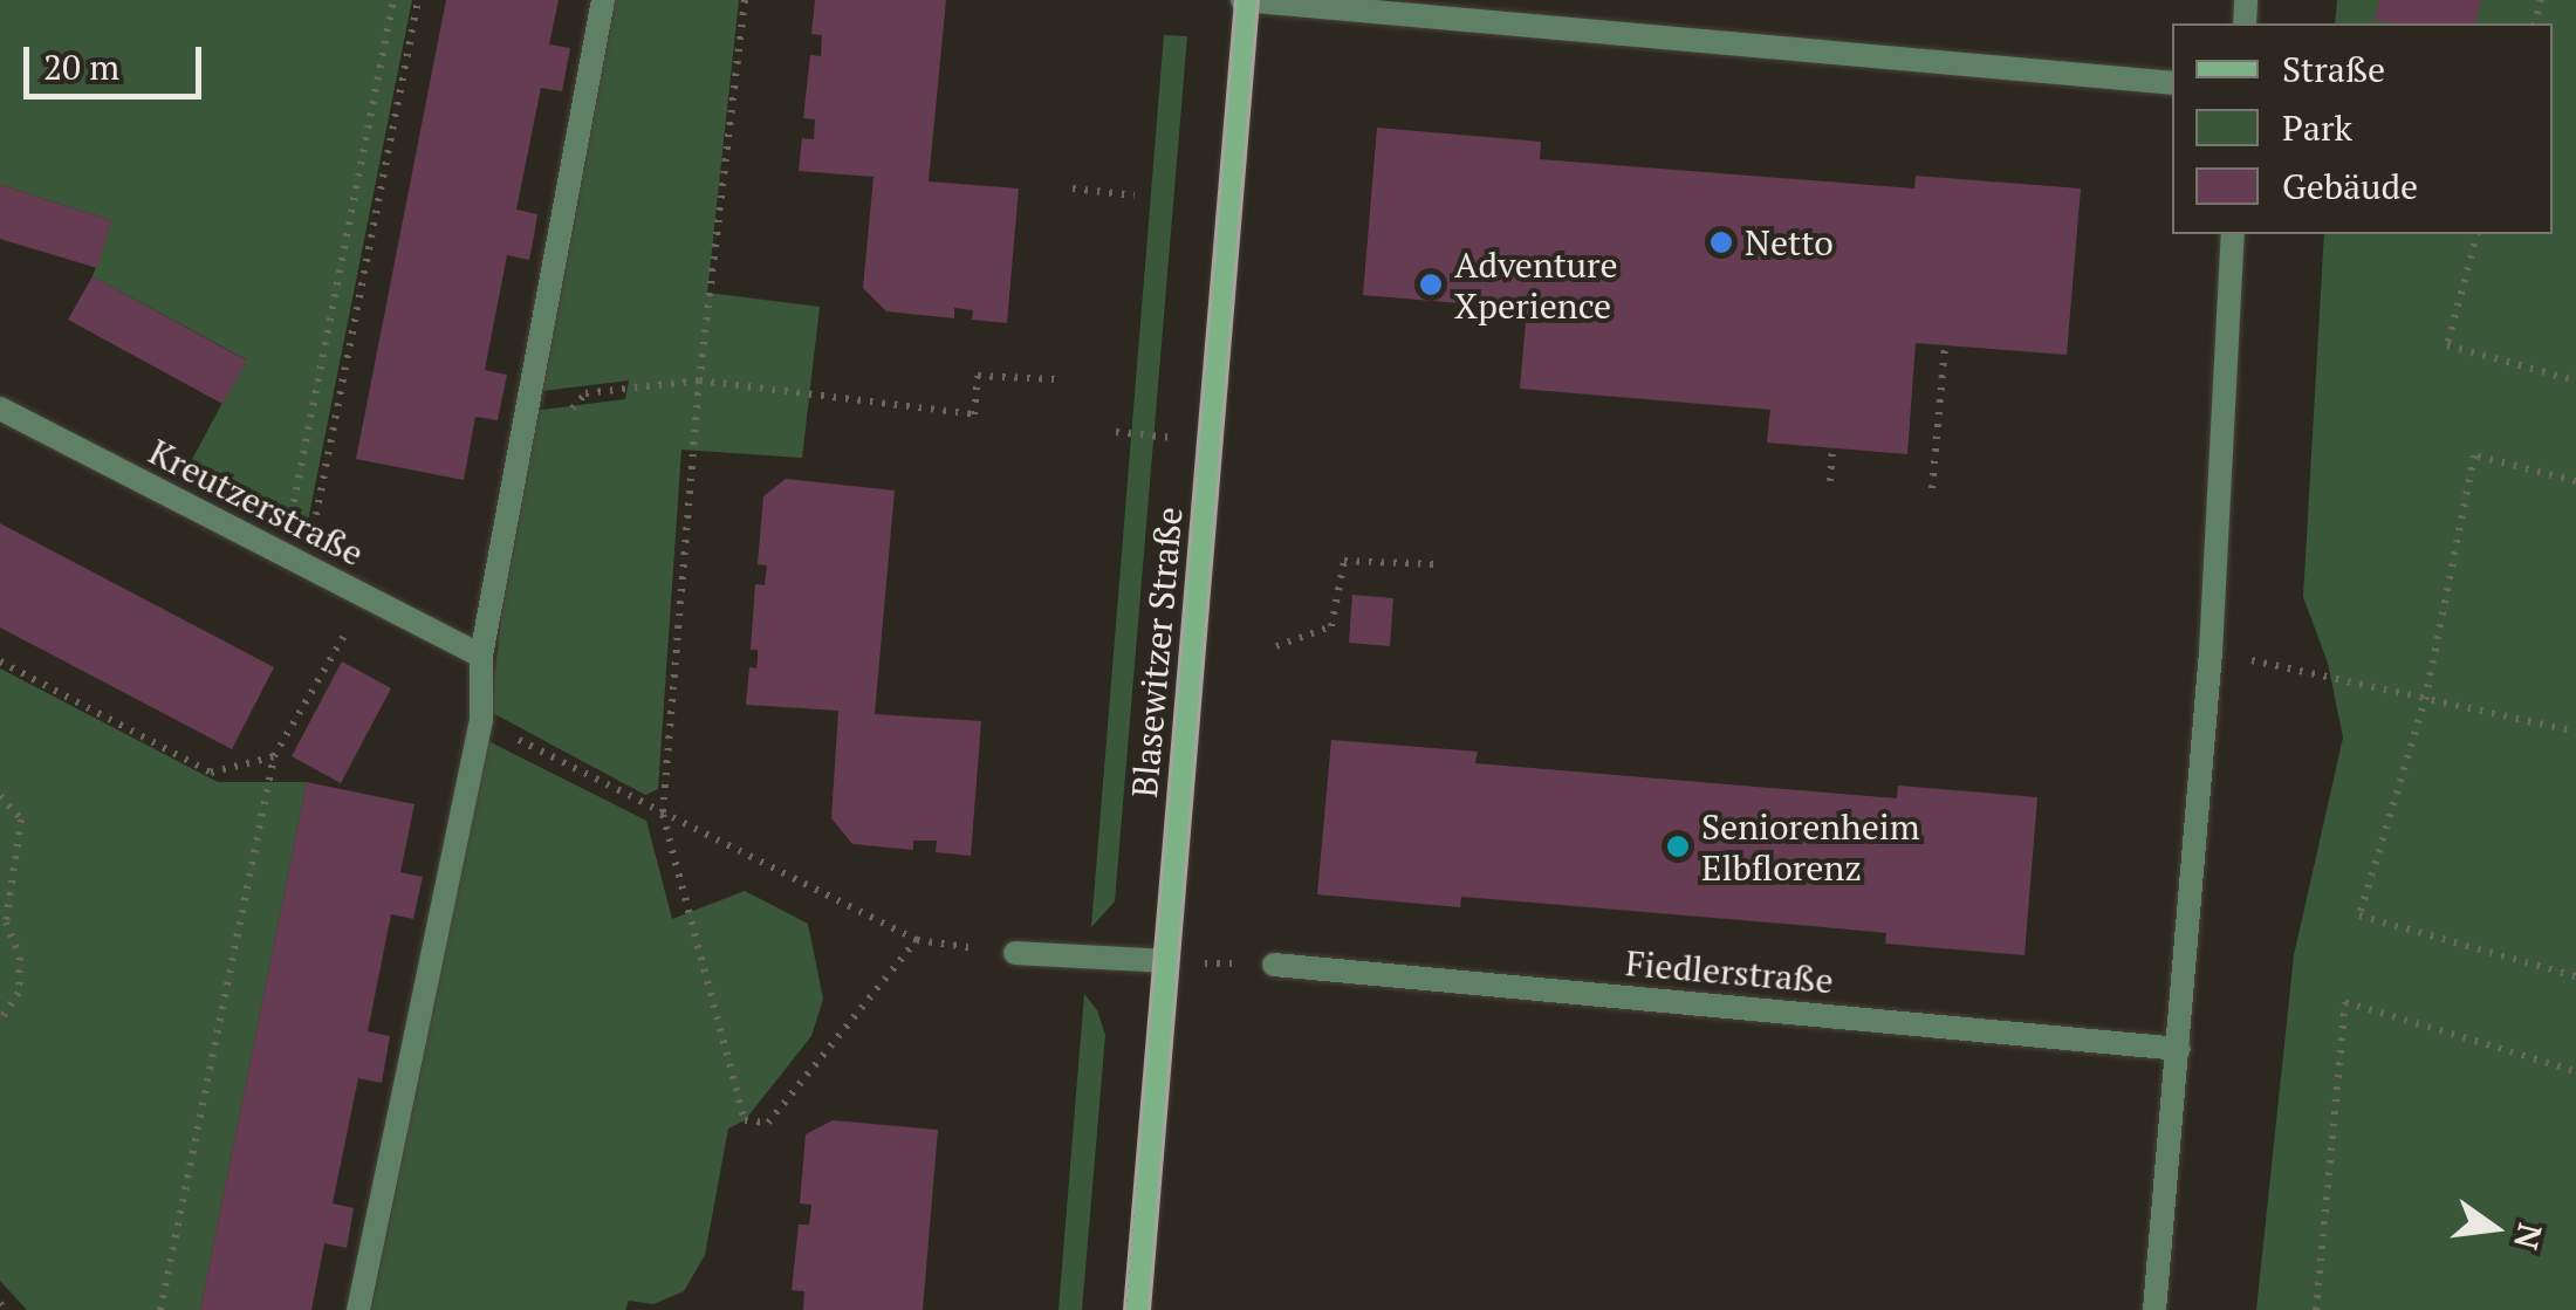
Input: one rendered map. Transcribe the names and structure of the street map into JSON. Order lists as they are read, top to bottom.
{
  "streets": {
    "street": ["Kreutzerstraße", "Blasewitzer Straße", "Fiedlerstraße"]
  },
  "places": ["Netto", "Adventure Xperience", "Seniorenheim Elbflorenz"],
  "legend": ["Straße", "Park", "Gebäude"],
  "scale_bar": "20 m",
  "north": "right"
}
